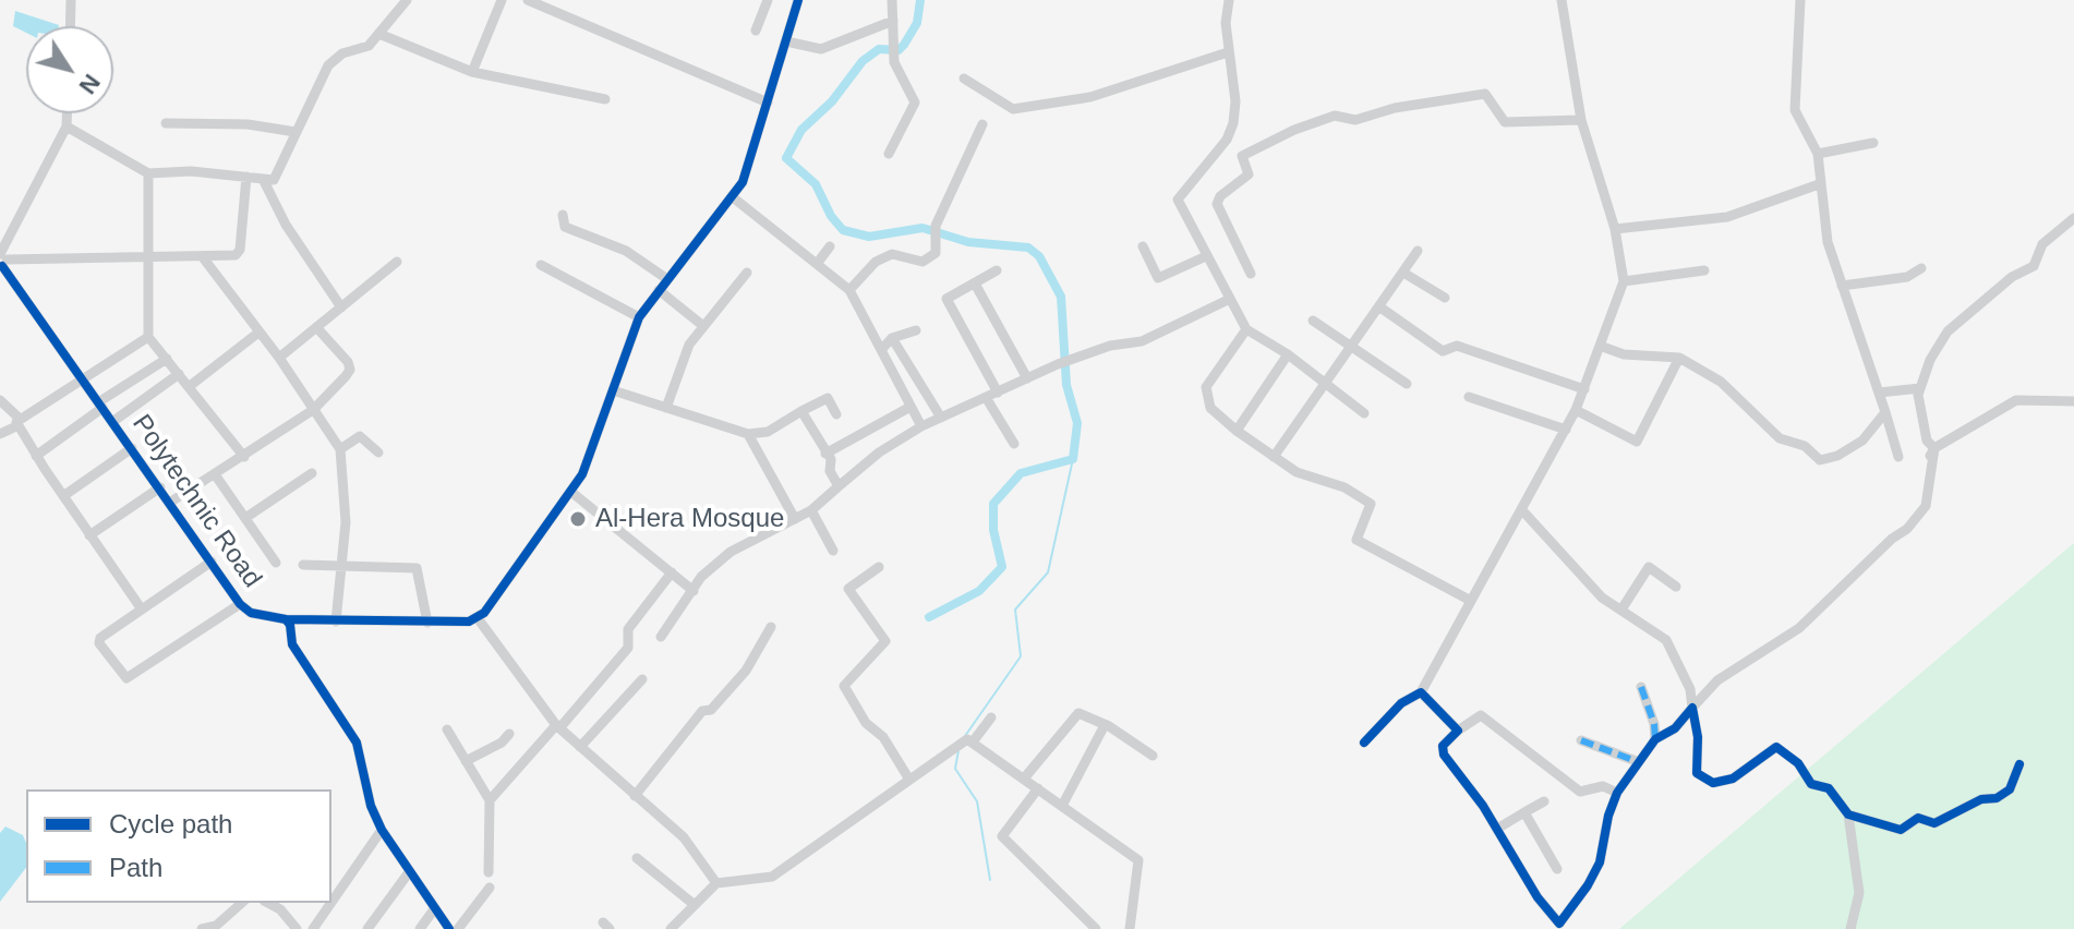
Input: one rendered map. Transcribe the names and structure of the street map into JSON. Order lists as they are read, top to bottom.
{
  "streets": {
    "street": ["Polytechnic Road"]
  },
  "places": ["Al-Hera Mosque"],
  "legend": ["Cycle path", "Path"],
  "north": "bottom right"
}
